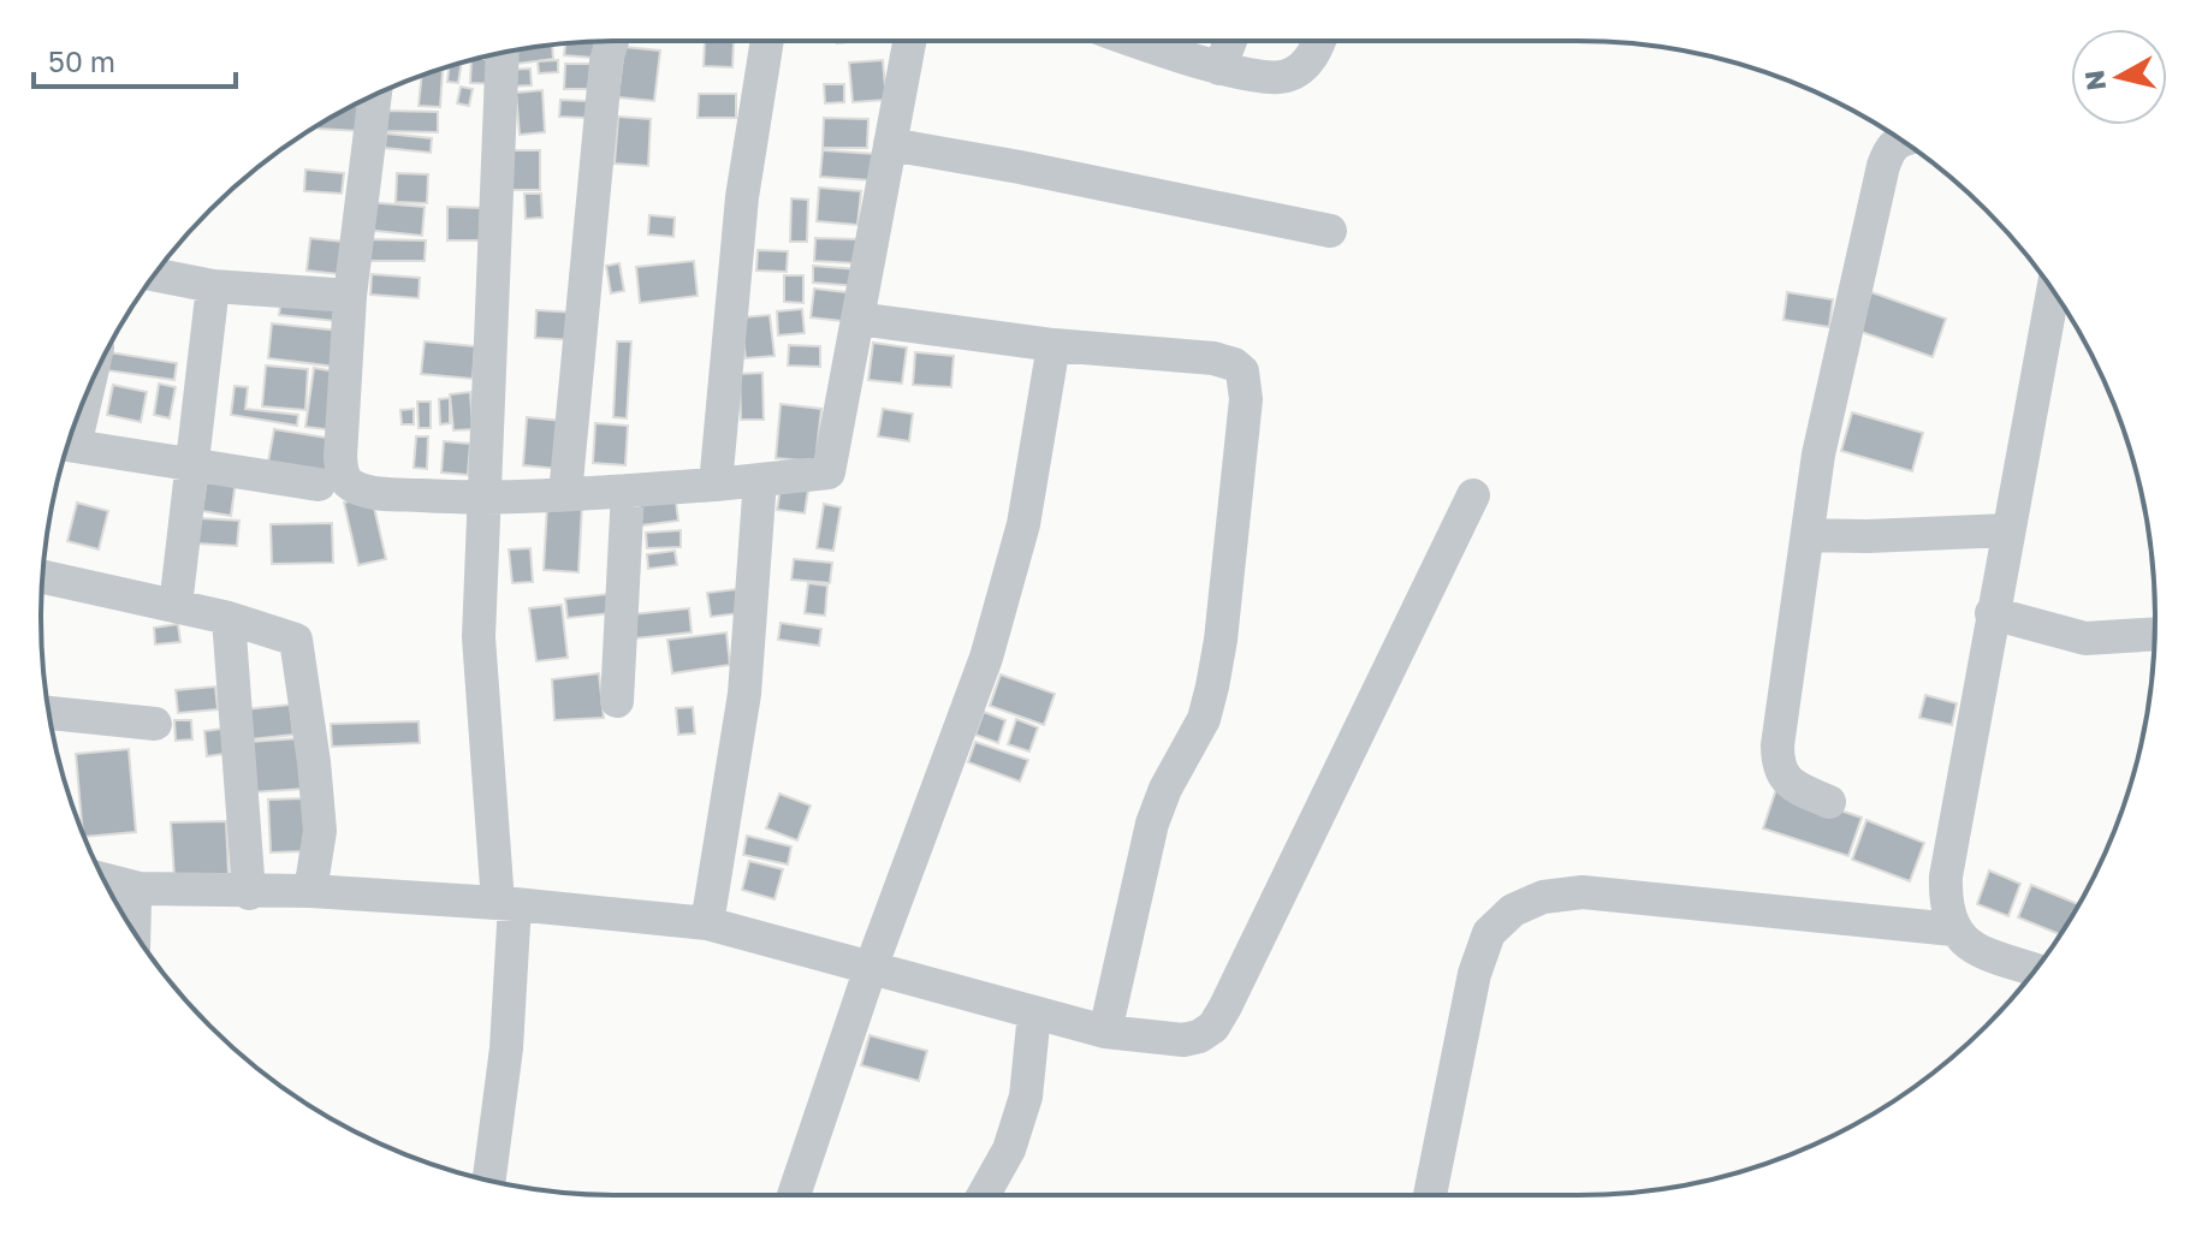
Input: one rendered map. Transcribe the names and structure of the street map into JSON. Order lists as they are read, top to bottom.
{
  "scale_bar": "50 m",
  "north": "left"
}
